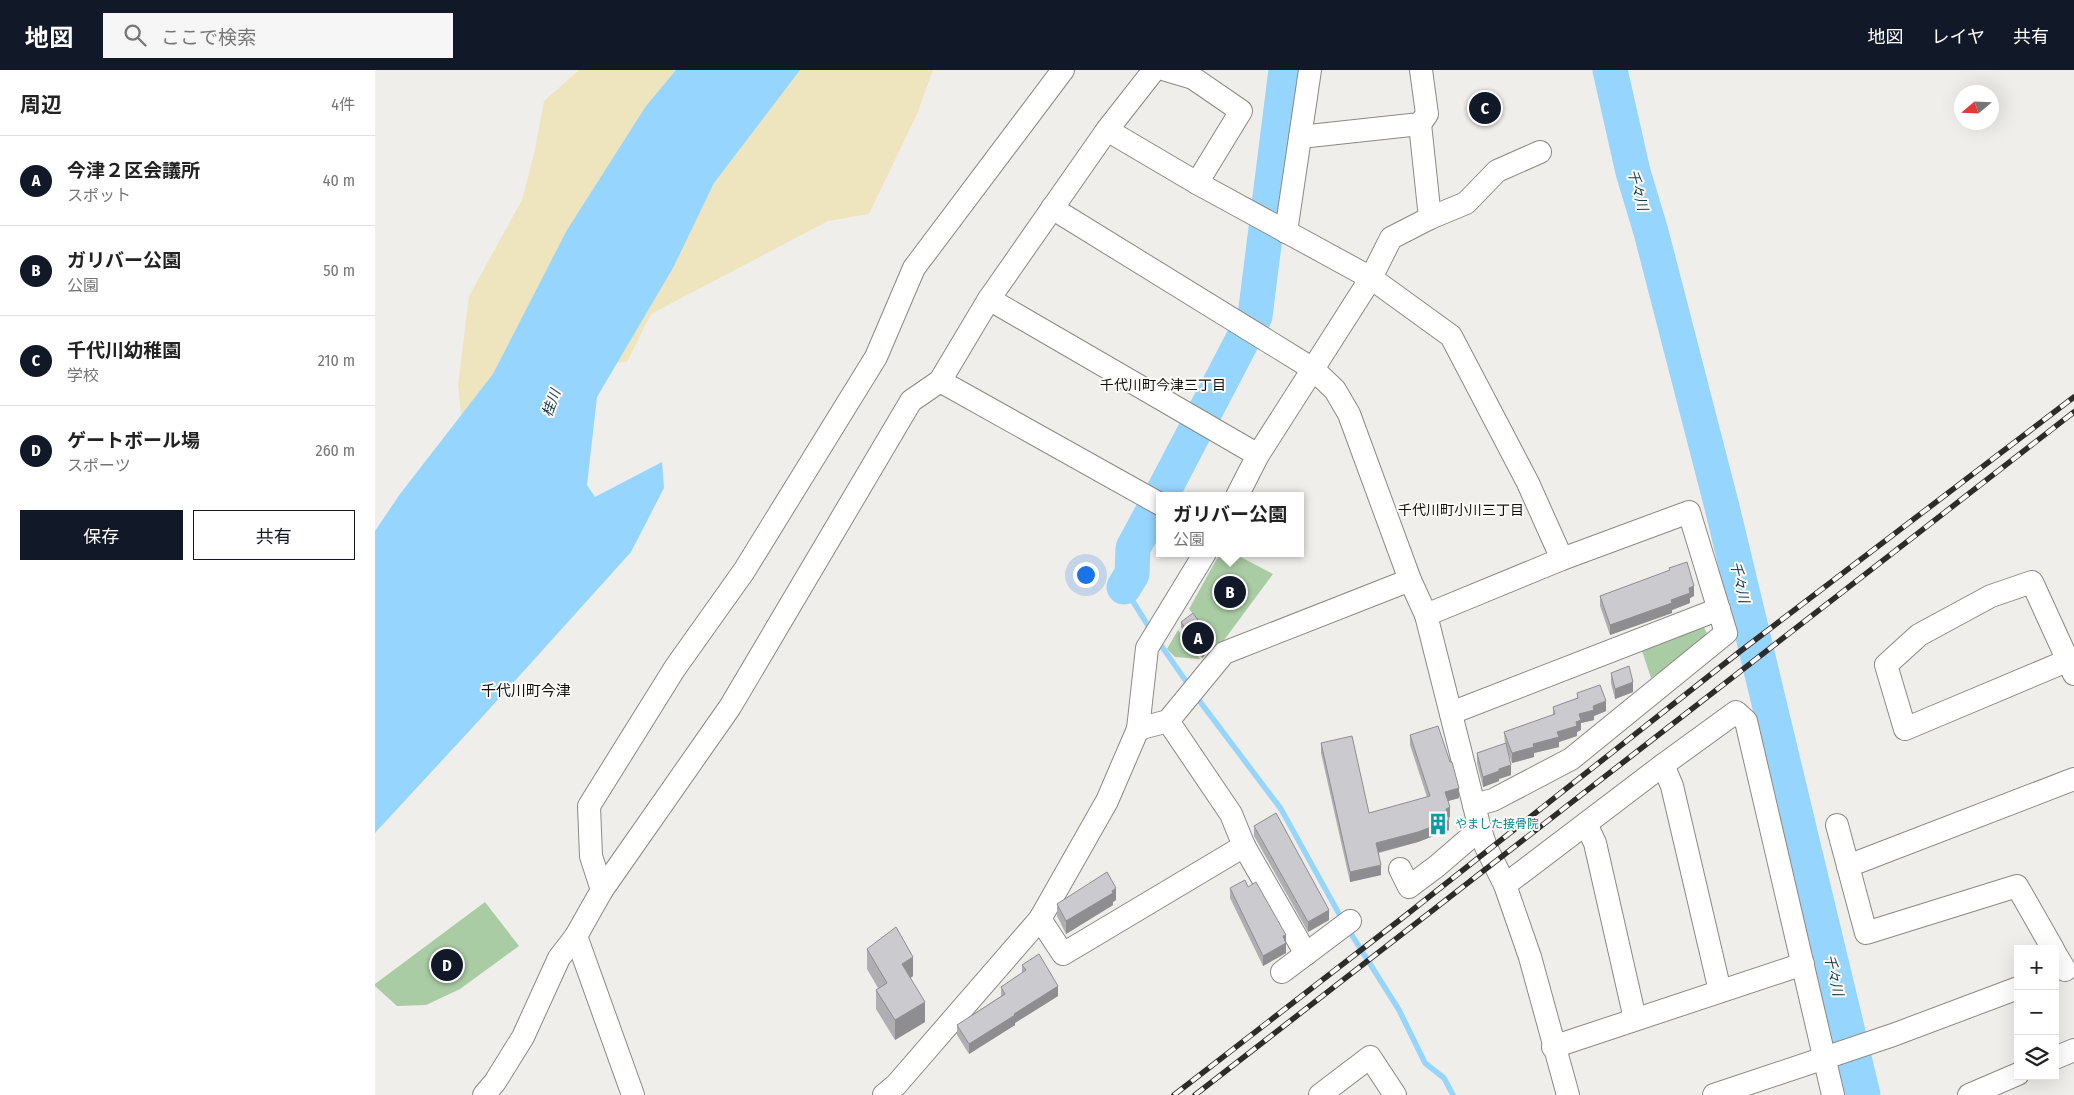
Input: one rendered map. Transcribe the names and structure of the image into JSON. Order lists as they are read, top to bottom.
{
  "districts": ["千代川町今津三丁目", "千代川町小川三丁目", "千代川町今津"],
  "water": ["千々川", "桂川"],
  "places": {
    "building": ["やました接骨院"]
  },
  "north": "left",
  "page": {
    "header": "地図",
    "search": "ここで検索",
    "nav": ["地図", "レイヤ", "共有"],
    "heading": ["周辺", "4件"],
    "pins": [
      "C",
      "B",
      "A",
      "D"
    ],
    "list": [
      {
        "mark": "A",
        "name": "今津２区会議所",
        "note": "スポット",
        "value": "40 m"
      },
      {
        "mark": "B",
        "name": "ガリバー公園",
        "note": "公園",
        "value": "50 m"
      },
      {
        "mark": "C",
        "name": "千代川幼稚園",
        "note": "学校",
        "value": "210 m"
      },
      {
        "mark": "D",
        "name": "ゲートボール場",
        "note": "スポーツ",
        "value": "260 m"
      }
    ],
    "popup": ["ガリバー公園", "公園"],
    "buttons": ["保存", "共有"],
    "map_buttons": ["+", "−"]
  }
}
